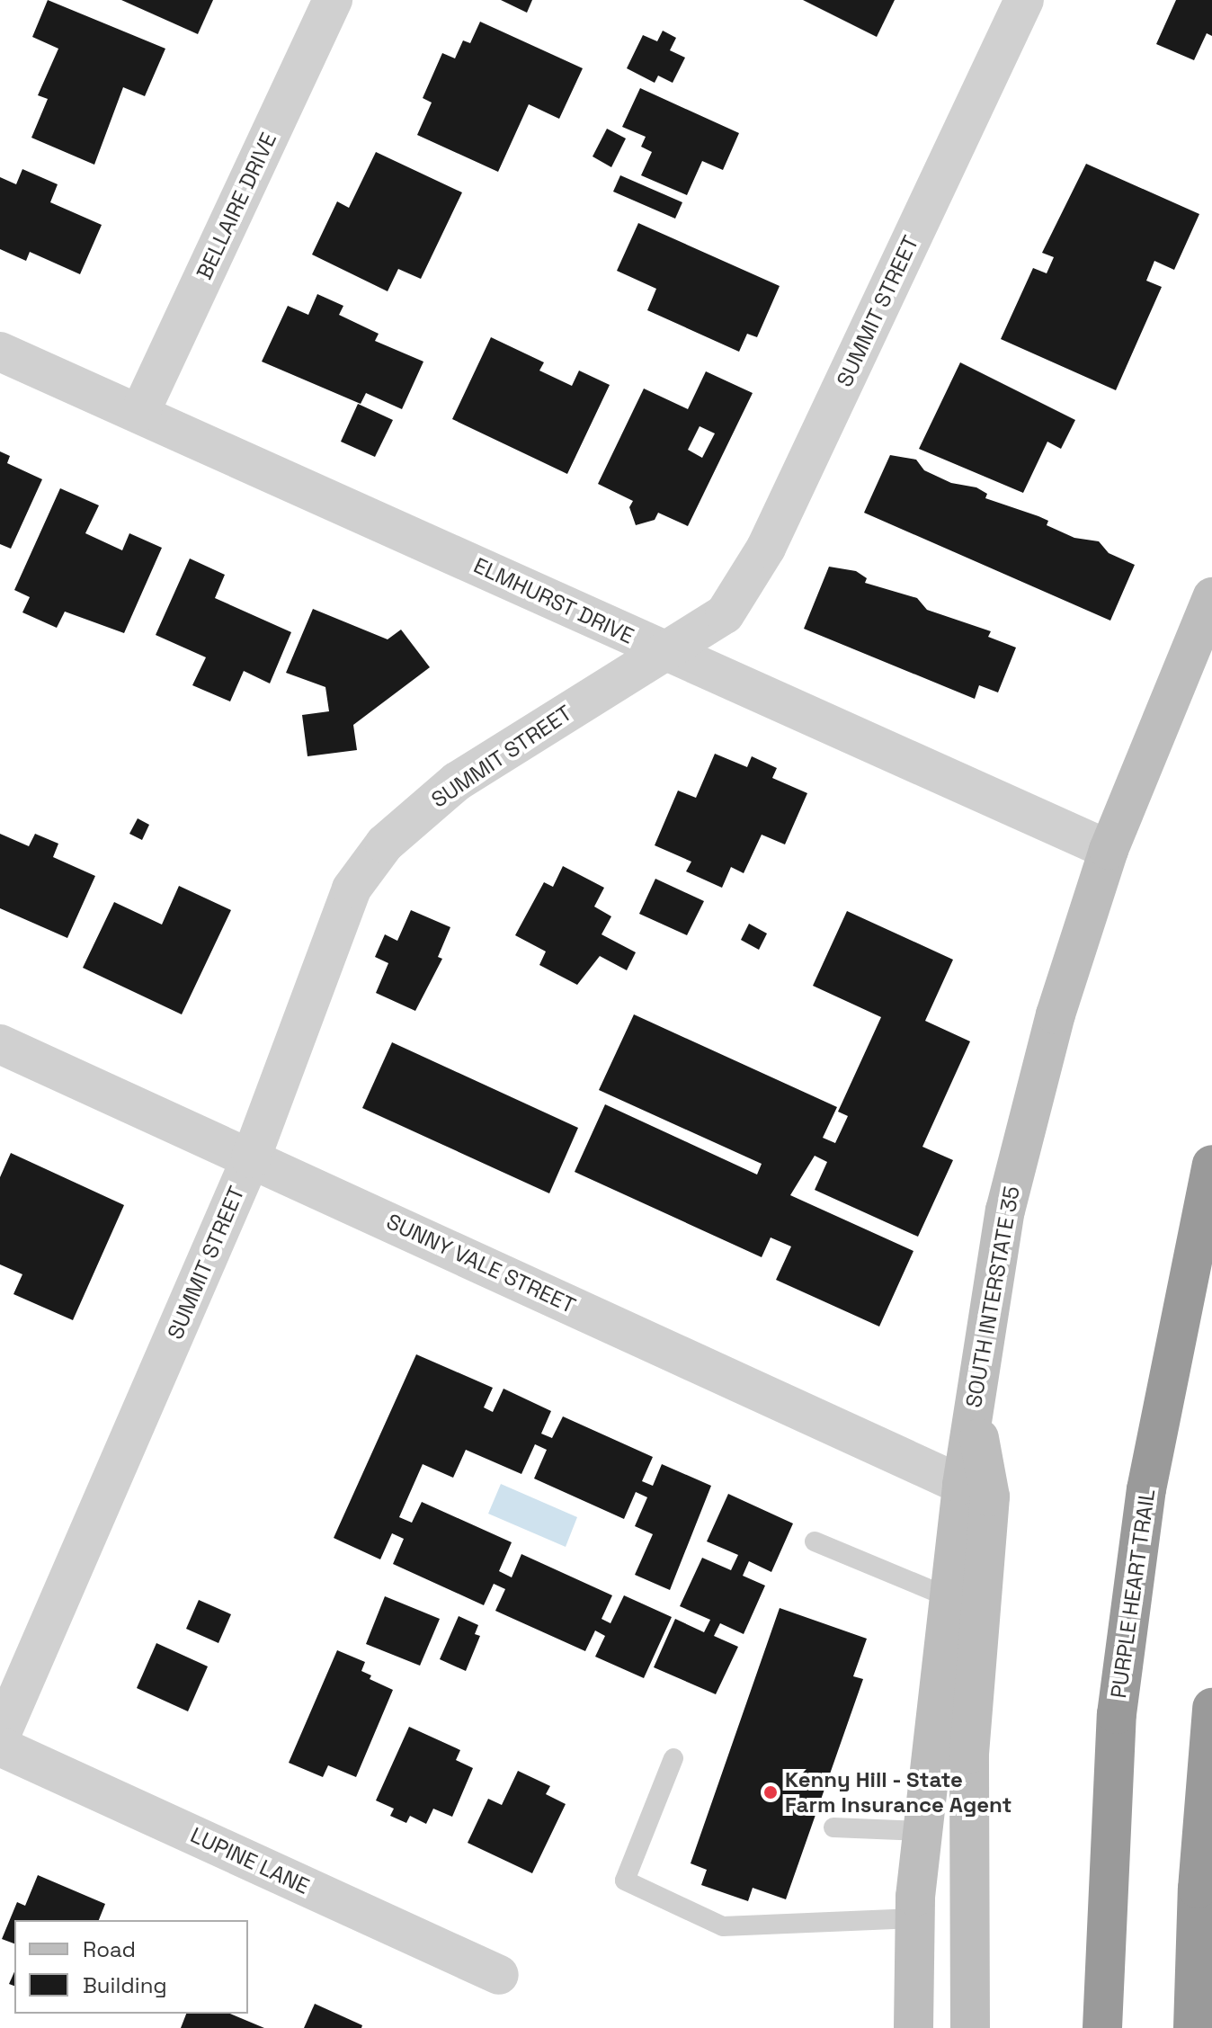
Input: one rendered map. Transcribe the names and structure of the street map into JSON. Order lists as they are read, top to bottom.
{
  "streets": {
    "highway": ["PURPLE HEART TRAIL"],
    "main road": ["SOUTH INTERSTATE 35"],
    "street": [
      "BELLAIRE DRIVE",
      "SUMMIT STREET",
      "ELMHURST DRIVE",
      "SUNNY VALE STREET",
      "LUPINE LANE"
    ]
  },
  "crossings": [
    ["BELLAIRE DRIVE", "ELMHURST DRIVE"],
    ["SUMMIT STREET", "ELMHURST DRIVE"],
    ["SUMMIT STREET", "SUNNY VALE STREET"],
    ["ELMHURST DRIVE", "SOUTH INTERSTATE 35"],
    ["SUNNY VALE STREET", "SOUTH INTERSTATE 35"]
  ],
  "places": ["Kenny Hill - State Farm Insurance Agent"],
  "legend": ["Road", "Building"]
}
